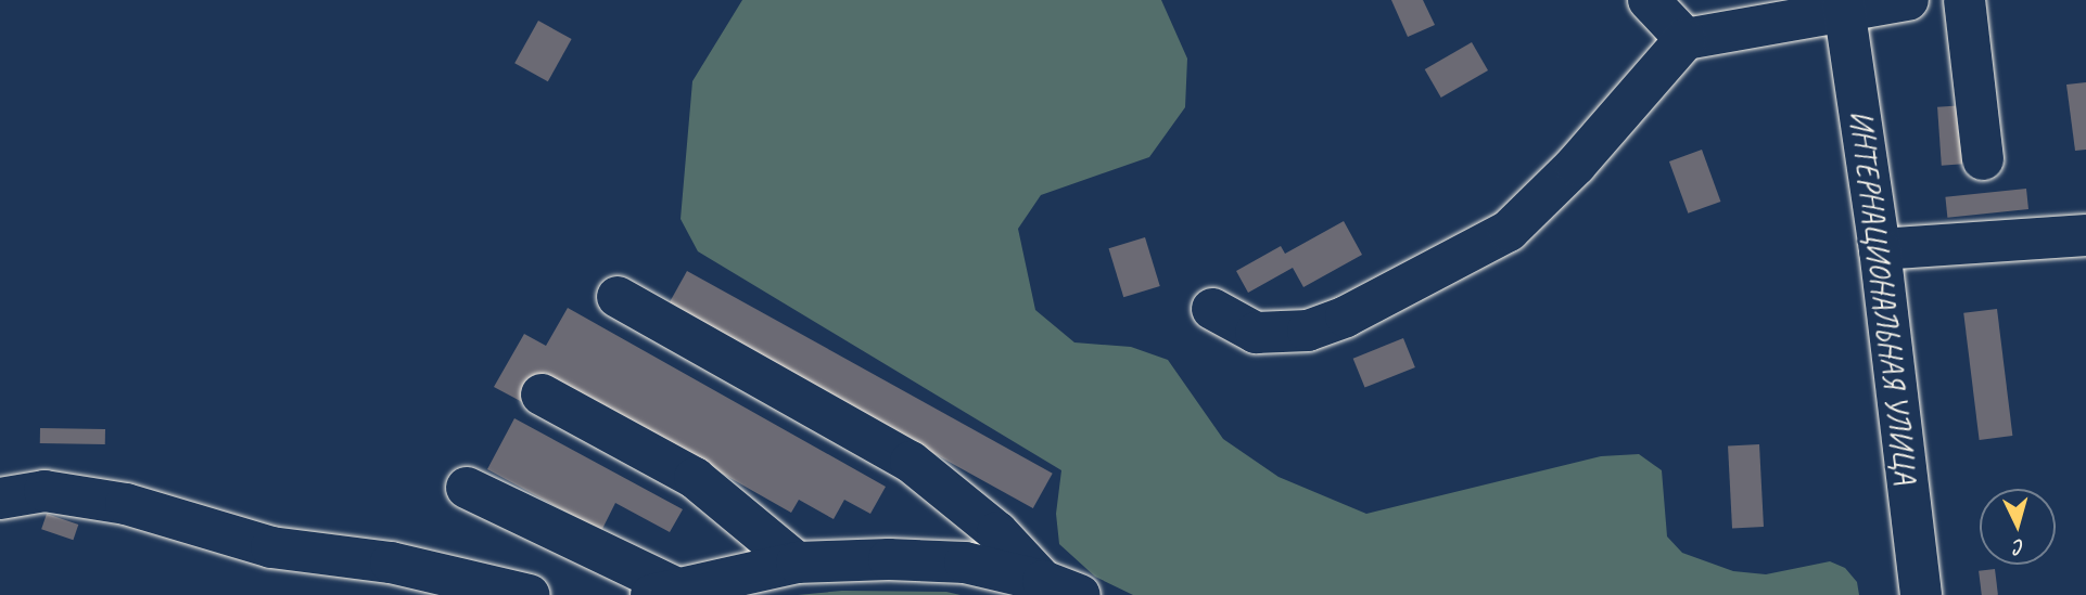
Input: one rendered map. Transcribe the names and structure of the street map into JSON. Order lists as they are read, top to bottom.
{
  "streets": {
    "main road": ["ИНТЕРНАЦИОНАЛЬНАЯ УЛИЦА"]
  },
  "north": "bottom"
}
